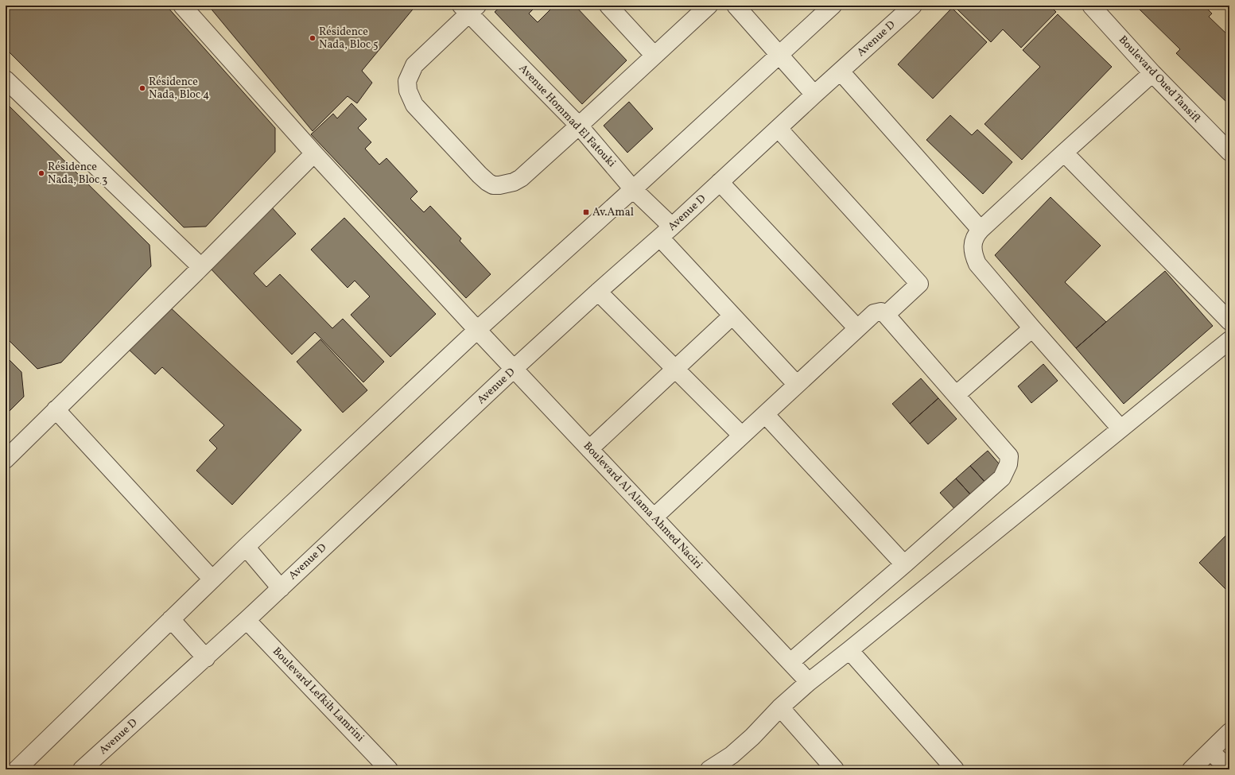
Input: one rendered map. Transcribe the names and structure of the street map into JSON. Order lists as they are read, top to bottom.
{
  "streets": {
    "street": [
      "Avenue D",
      "Boulevard Oued Tansift",
      "Avenue Hommad El Fatouki",
      "Boulevard Al Alama Ahmed Naciri",
      "Boulevard Lefkih Lamrini"
    ]
  },
  "crossings": [
    ["Avenue D", "Avenue Hommad El Fatouki"],
    ["Avenue D", "Boulevard Al Alama Ahmed Naciri"],
    ["Avenue D", "Boulevard Lefkih Lamrini"]
  ],
  "places": {
    "other": ["Résidence Nada, Bloc 5", "Résidence Nada, Bloc 4", "Résidence Nada, Bloc 3"],
    "transit": ["Av.Amal"]
  }
}
